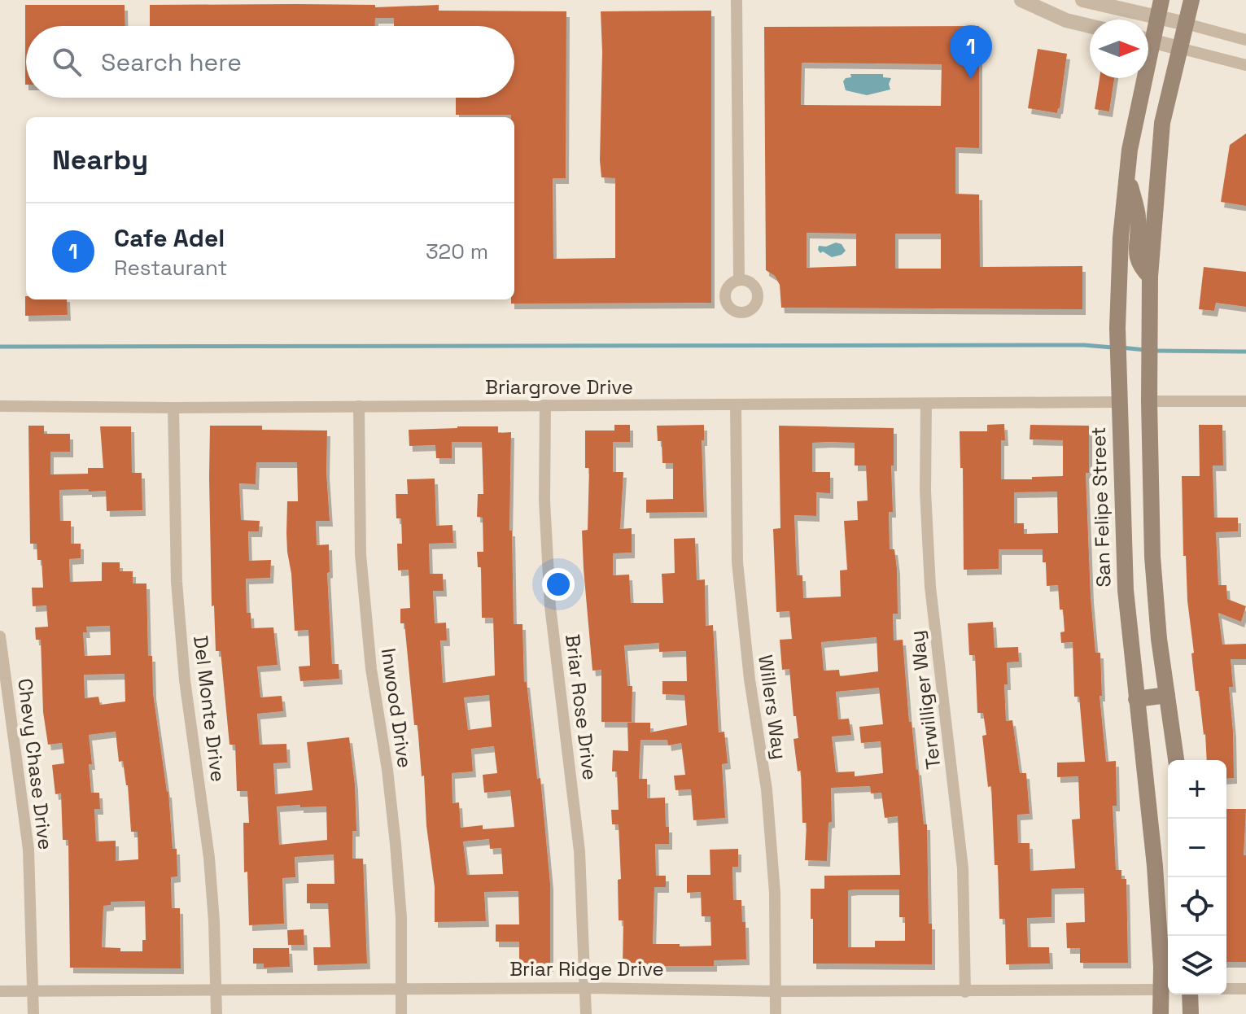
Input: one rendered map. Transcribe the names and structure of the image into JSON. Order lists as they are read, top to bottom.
{
  "streets": {
    "main road": ["San Felipe Street"],
    "street": [
      "Briargrove Drive",
      "Terwilliger Way",
      "Briar Rose Drive",
      "Willers Way",
      "Inwood Drive",
      "Del Monte Drive",
      "Chevy Chase Drive",
      "Briar Ridge Drive"
    ]
  },
  "crossings": [
    ["Briargrove Drive", "San Felipe Street"],
    ["Briargrove Drive", "Terwilliger Way"],
    ["Briargrove Drive", "Briar Rose Drive"],
    ["Briargrove Drive", "Willers Way"],
    ["Briargrove Drive", "Inwood Drive"],
    ["Briargrove Drive", "Del Monte Drive"],
    ["San Felipe Street", "Briar Ridge Drive"],
    ["Terwilliger Way", "Briar Ridge Drive"],
    ["Briar Rose Drive", "Briar Ridge Drive"],
    ["Willers Way", "Briar Ridge Drive"],
    ["Inwood Drive", "Briar Ridge Drive"],
    ["Del Monte Drive", "Briar Ridge Drive"],
    ["Chevy Chase Drive", "Briar Ridge Drive"]
  ],
  "north": "right",
  "page": {
    "pins": "1",
    "search": "Search here",
    "heading": "Nearby",
    "list": [
      {
        "mark": "1",
        "name": "Cafe Adel",
        "note": "Restaurant",
        "value": "320 m"
      }
    ],
    "map_buttons": ["+", "−"]
  }
}
